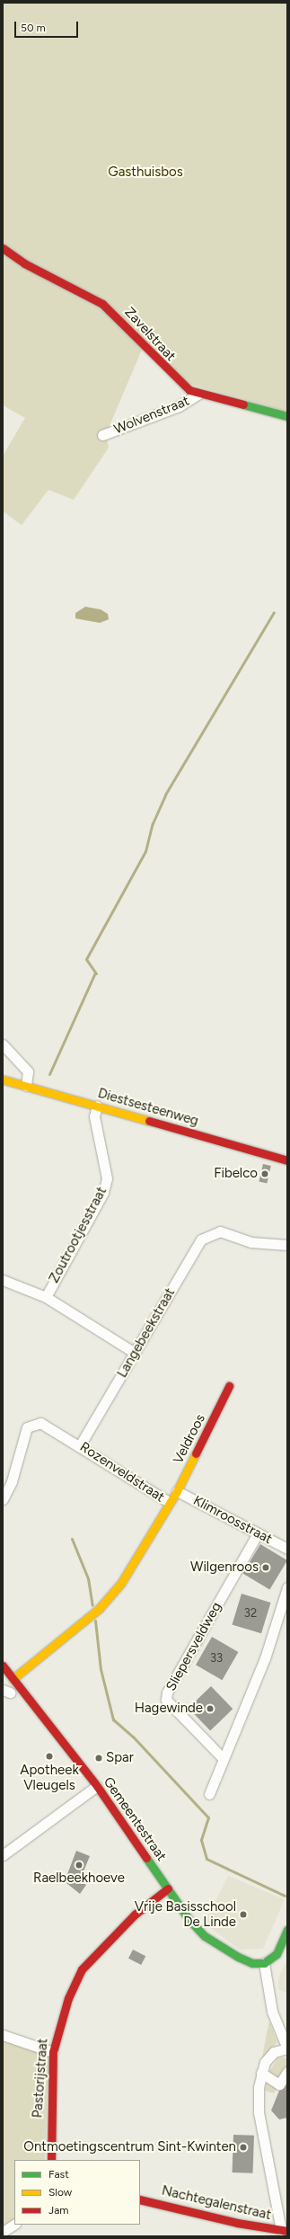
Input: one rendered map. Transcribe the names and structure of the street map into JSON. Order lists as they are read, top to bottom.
{
  "streets": {
    "street": [
      "Zavelstraat",
      "Wolvenstraat",
      "Diestsesteenweg",
      "Zoutrootjesstraat",
      "Langebeekstraat",
      "Veldroos",
      "Rozenveldstraat",
      "Klimroosstraat",
      "Sliepersveldweg",
      "Gemeentestraat",
      "Pastorijstraat",
      "Nachtegalenstraat"
    ]
  },
  "crossings": [
    ["Zavelstraat", "Wolvenstraat"],
    ["Diestsesteenweg", "Zoutrootjesstraat"],
    ["Langebeekstraat", "Rozenveldstraat"],
    ["Veldroos", "Rozenveldstraat"],
    ["Veldroos", "Klimroosstraat"],
    ["Rozenveldstraat", "Gemeentestraat"],
    ["Klimroosstraat", "Sliepersveldweg"],
    ["Gemeentestraat", "Pastorijstraat"]
  ],
  "parks": ["Gasthuisbos"],
  "places": [
    "Fibelco",
    "Wilgenroos",
    "Hagewinde",
    "Apotheek Vleugels",
    "Spar",
    "Raelbeekhoeve",
    "Vrije Basisschool De Linde",
    "Ontmoetingscentrum Sint-Kwinten"
  ],
  "house_numbers": ["32", "33"],
  "legend": ["Fast", "Slow", "Jam"],
  "scale_bar": "50 m"
}
